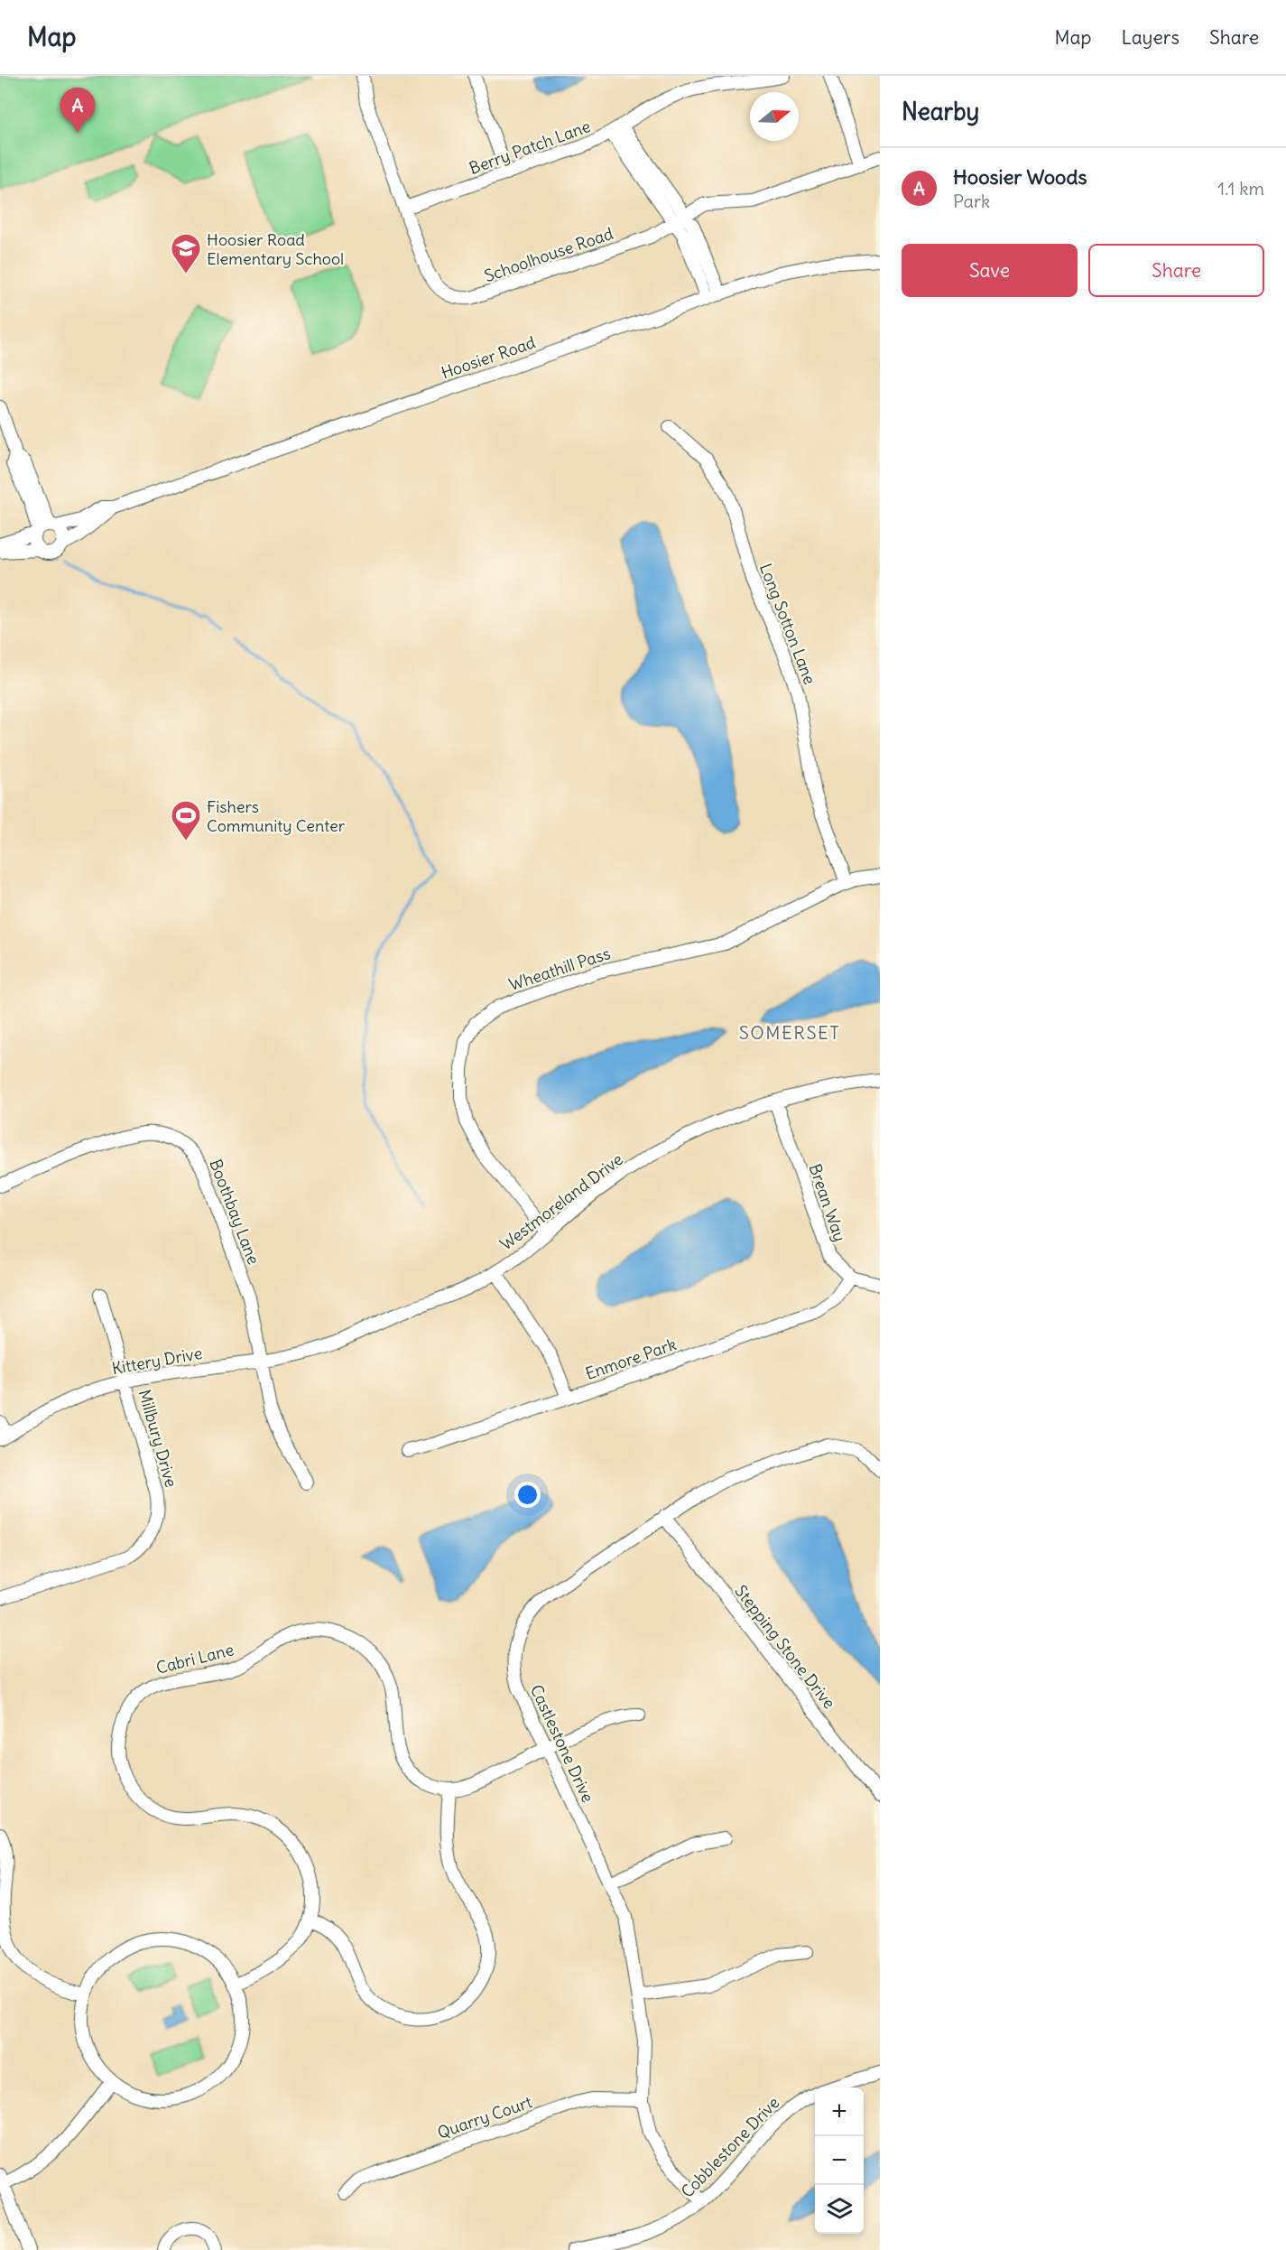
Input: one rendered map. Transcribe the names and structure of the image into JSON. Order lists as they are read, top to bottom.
{
  "streets": {
    "street": [
      "Berry Patch Lane",
      "Schoolhouse Road",
      "Hoosier Road",
      "Long Sotton Lane",
      "Wheathill Pass",
      "Westmoreland Drive",
      "Brean Way",
      "Boothbay Lane",
      "Enmore Park",
      "Kittery Drive",
      "Millbury Drive",
      "Stepping Stone Drive",
      "Cabri Lane",
      "Castlestone Drive",
      "Quarry Court",
      "Cobblestone Drive"
    ]
  },
  "crossings": [
    ["Berry Patch Lane", "Schoolhouse Road"],
    ["Long Sotton Lane", "Wheathill Pass"],
    ["Wheathill Pass", "Westmoreland Drive"],
    ["Westmoreland Drive", "Brean Way"],
    ["Westmoreland Drive", "Kittery Drive"],
    ["Brean Way", "Enmore Park"],
    ["Boothbay Lane", "Kittery Drive"],
    ["Kittery Drive", "Millbury Drive"],
    ["Stepping Stone Drive", "Castlestone Drive"],
    ["Castlestone Drive", "Quarry Court"],
    ["Castlestone Drive", "Cobblestone Drive"]
  ],
  "districts": ["SOMERSET"],
  "places": {
    "school or university": ["Hoosier Road Elementary School"],
    "sports": ["Fishers Community Center"]
  },
  "north": "right",
  "page": {
    "header": "Map",
    "nav": ["Map", "Layers", "Share"],
    "heading": "Nearby",
    "pins": "A",
    "list": [
      {
        "mark": "A",
        "name": "Hoosier Woods",
        "note": "Park",
        "value": "1.1 km"
      }
    ],
    "buttons": ["Save", "Share"],
    "map_buttons": ["+", "−"]
  }
}
